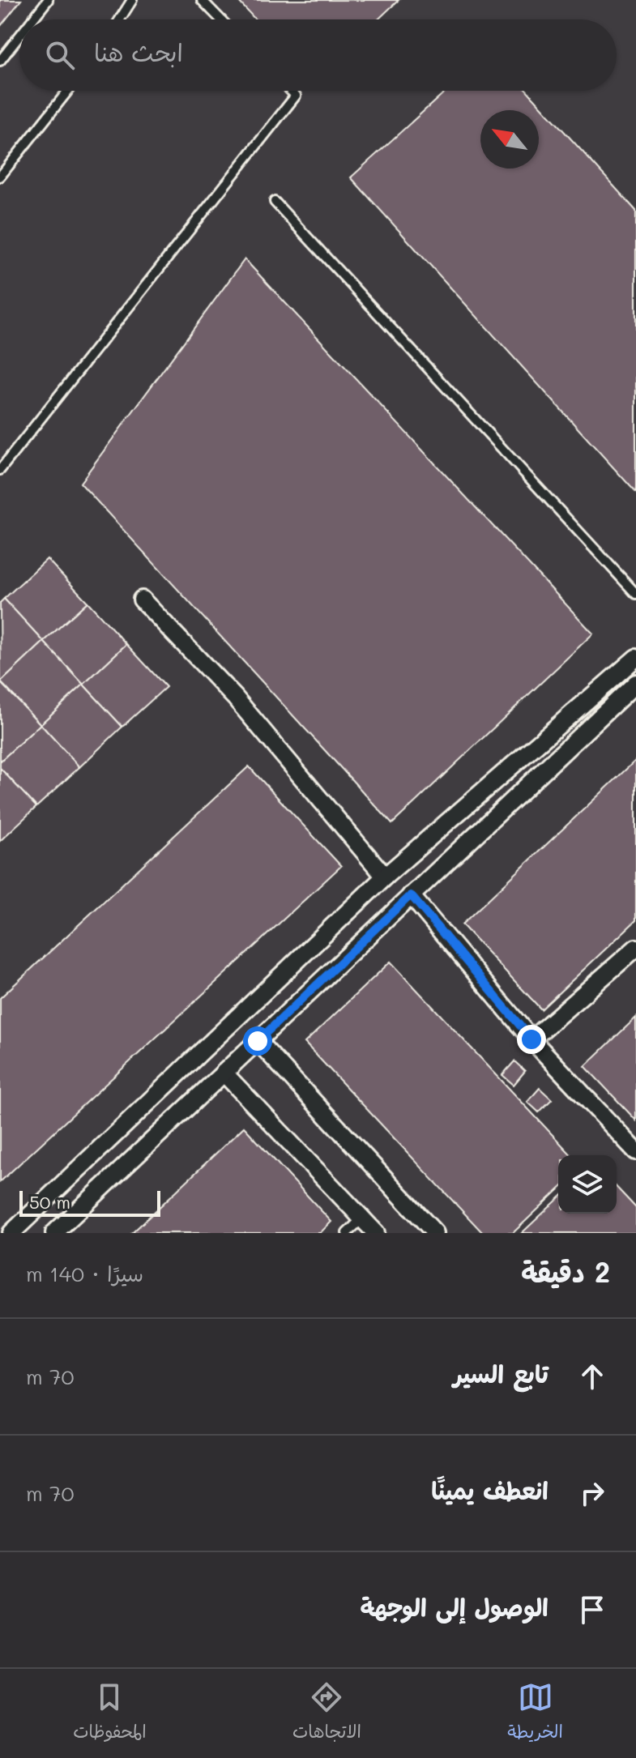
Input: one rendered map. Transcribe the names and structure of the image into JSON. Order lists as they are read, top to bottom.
{
  "scale_bar": "50 m",
  "north": "top left",
  "page": {
    "search": "ابحث هنا",
    "scale": "50 m",
    "heading": ["2 دقيقة", "سيرًا · 140 m"],
    "list": [
      ["تابع السير", "70 m"],
      ["انعطف يمينًا", "70 m"],
      "الوصول إلى الوجهة"
    ],
    "nav": ["الخريطة", "الاتجاهات", "المحفوظات"]
  }
}
